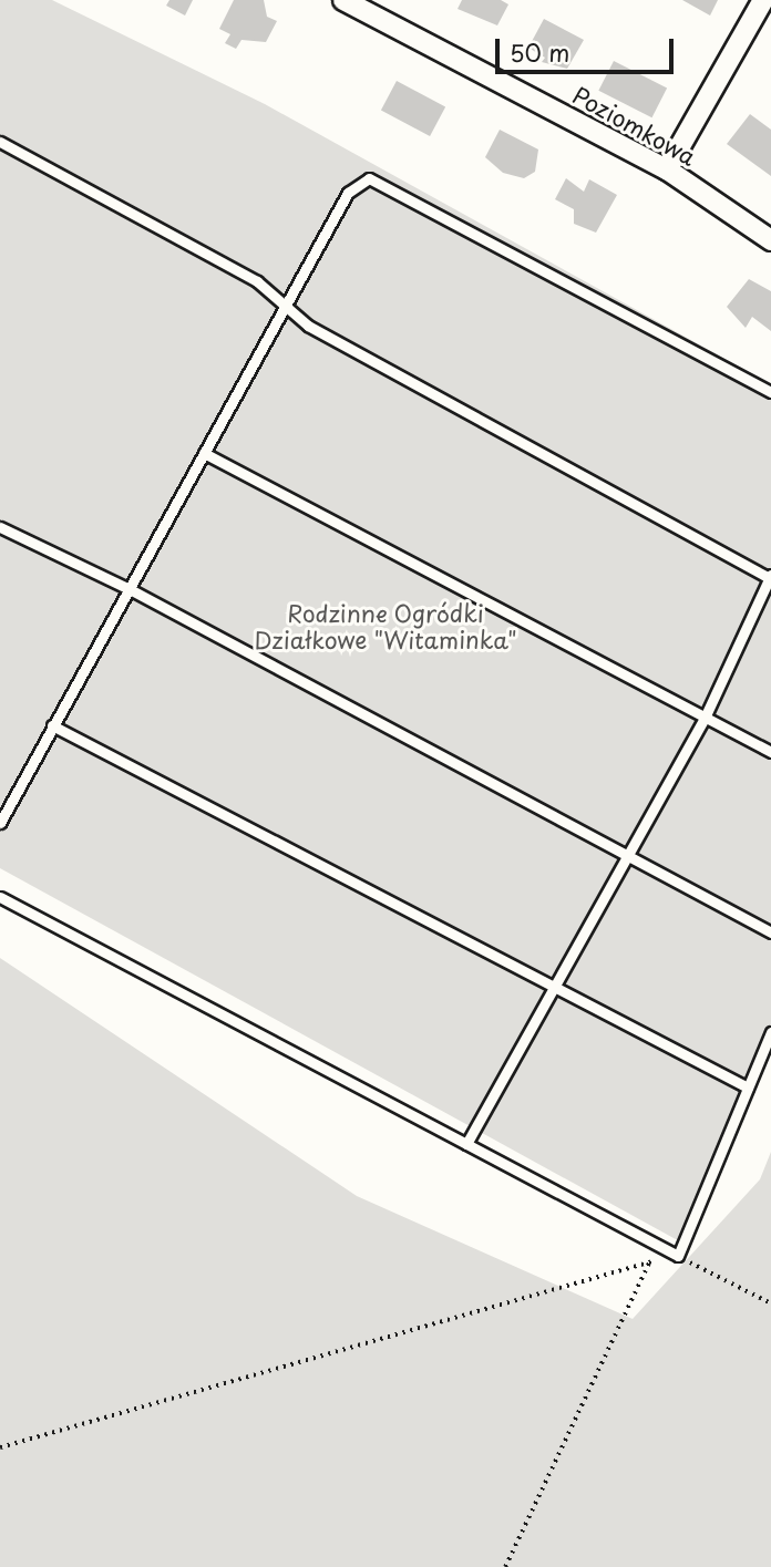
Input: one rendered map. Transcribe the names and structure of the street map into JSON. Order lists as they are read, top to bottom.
{
  "streets": {
    "street": ["Poziomkowa"]
  },
  "parks": ["Rodzinne Ogródki Działkowe \"Witaminka\""],
  "scale_bar": "50 m"
}
